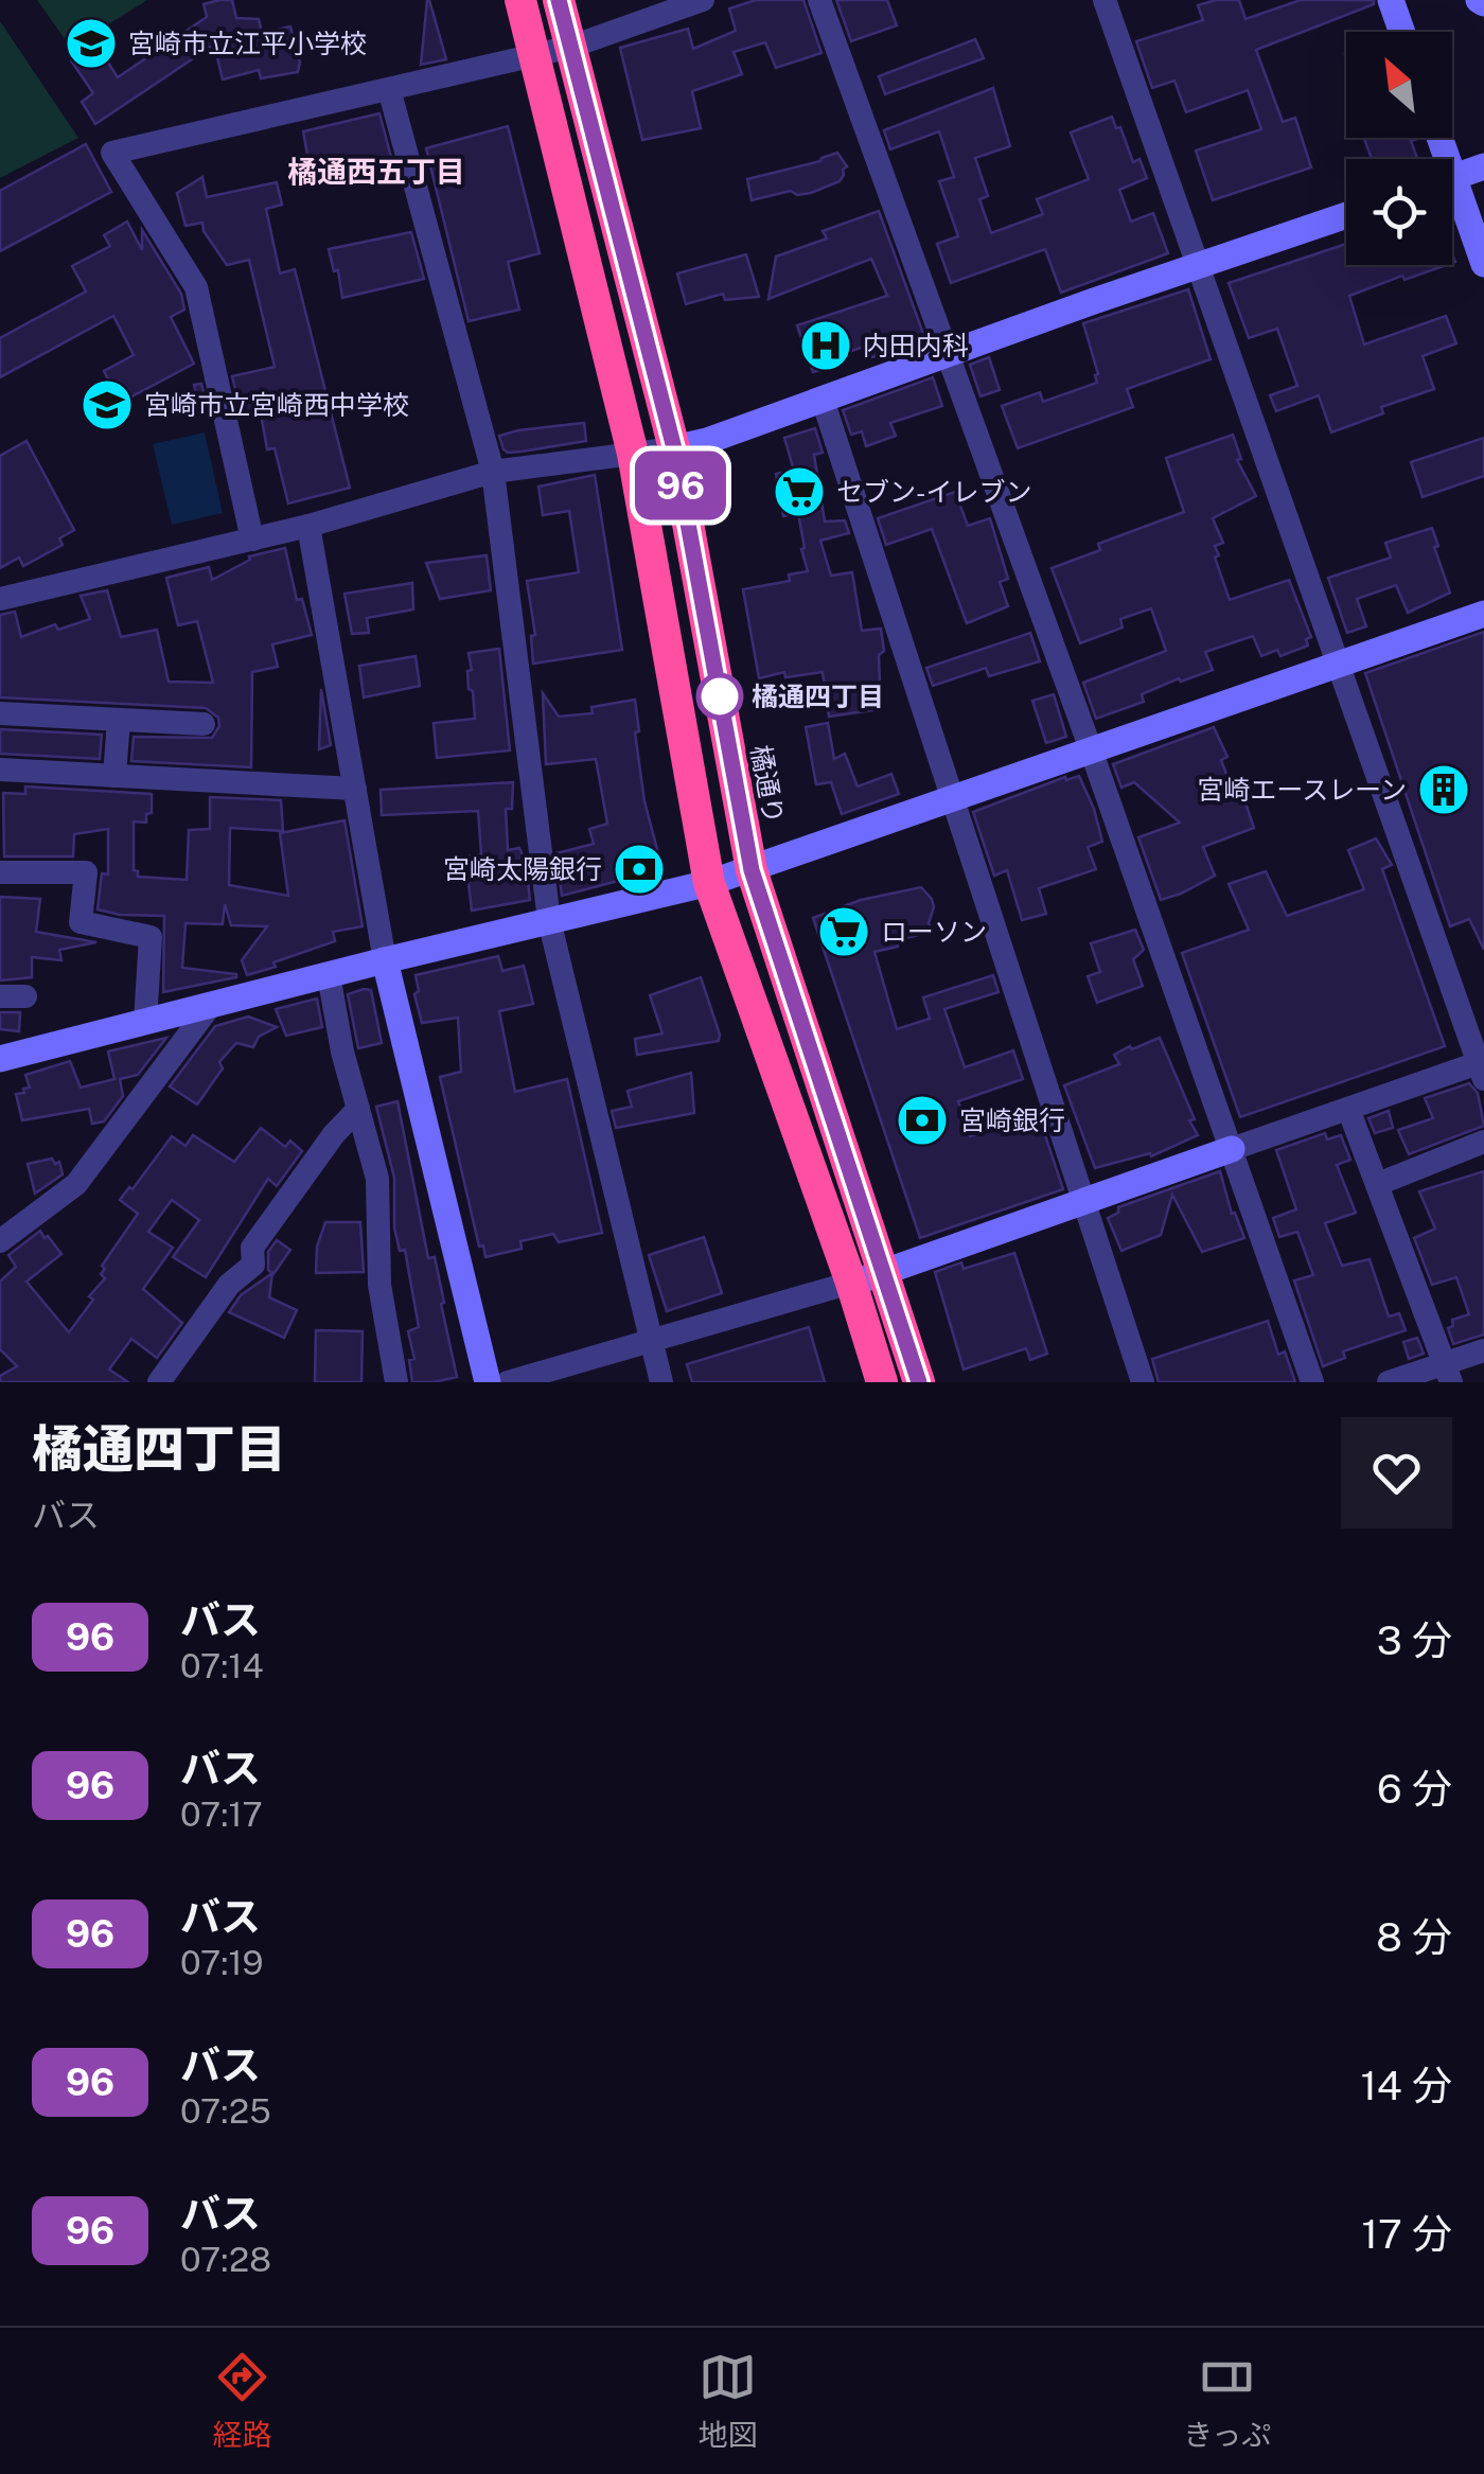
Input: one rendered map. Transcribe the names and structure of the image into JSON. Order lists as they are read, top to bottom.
{
  "streets": {
    "highway": ["橘通り"]
  },
  "districts": ["橘通西五丁目"],
  "places": {
    "school or university": ["宮崎市立江平小学校", "宮崎市立宮崎西中学校"],
    "hospital": ["内田内科"],
    "supermarket": ["セブン-イレブン", "ローソン"],
    "other": ["橘通四丁目"],
    "building": ["宮崎エースレーン"],
    "bank": ["宮崎太陽銀行", "宮崎銀行"]
  },
  "lines": ["bus line 96"],
  "north": "top left",
  "page": {
    "on_map": "96",
    "heading": ["橘通四丁目", "バス"],
    "list": [
      {
        "mark": "96",
        "name": "バス",
        "note": "07:14",
        "value": "3 分"
      },
      {
        "mark": "96",
        "name": "バス",
        "note": "07:17",
        "value": "6 分"
      },
      {
        "mark": "96",
        "name": "バス",
        "note": "07:19",
        "value": "8 分"
      },
      {
        "mark": "96",
        "name": "バス",
        "note": "07:25",
        "value": "14 分"
      },
      {
        "mark": "96",
        "name": "バス",
        "note": "07:28",
        "value": "17 分"
      }
    ],
    "tabs": ["経路", "地図", "きっぷ"]
  }
}
